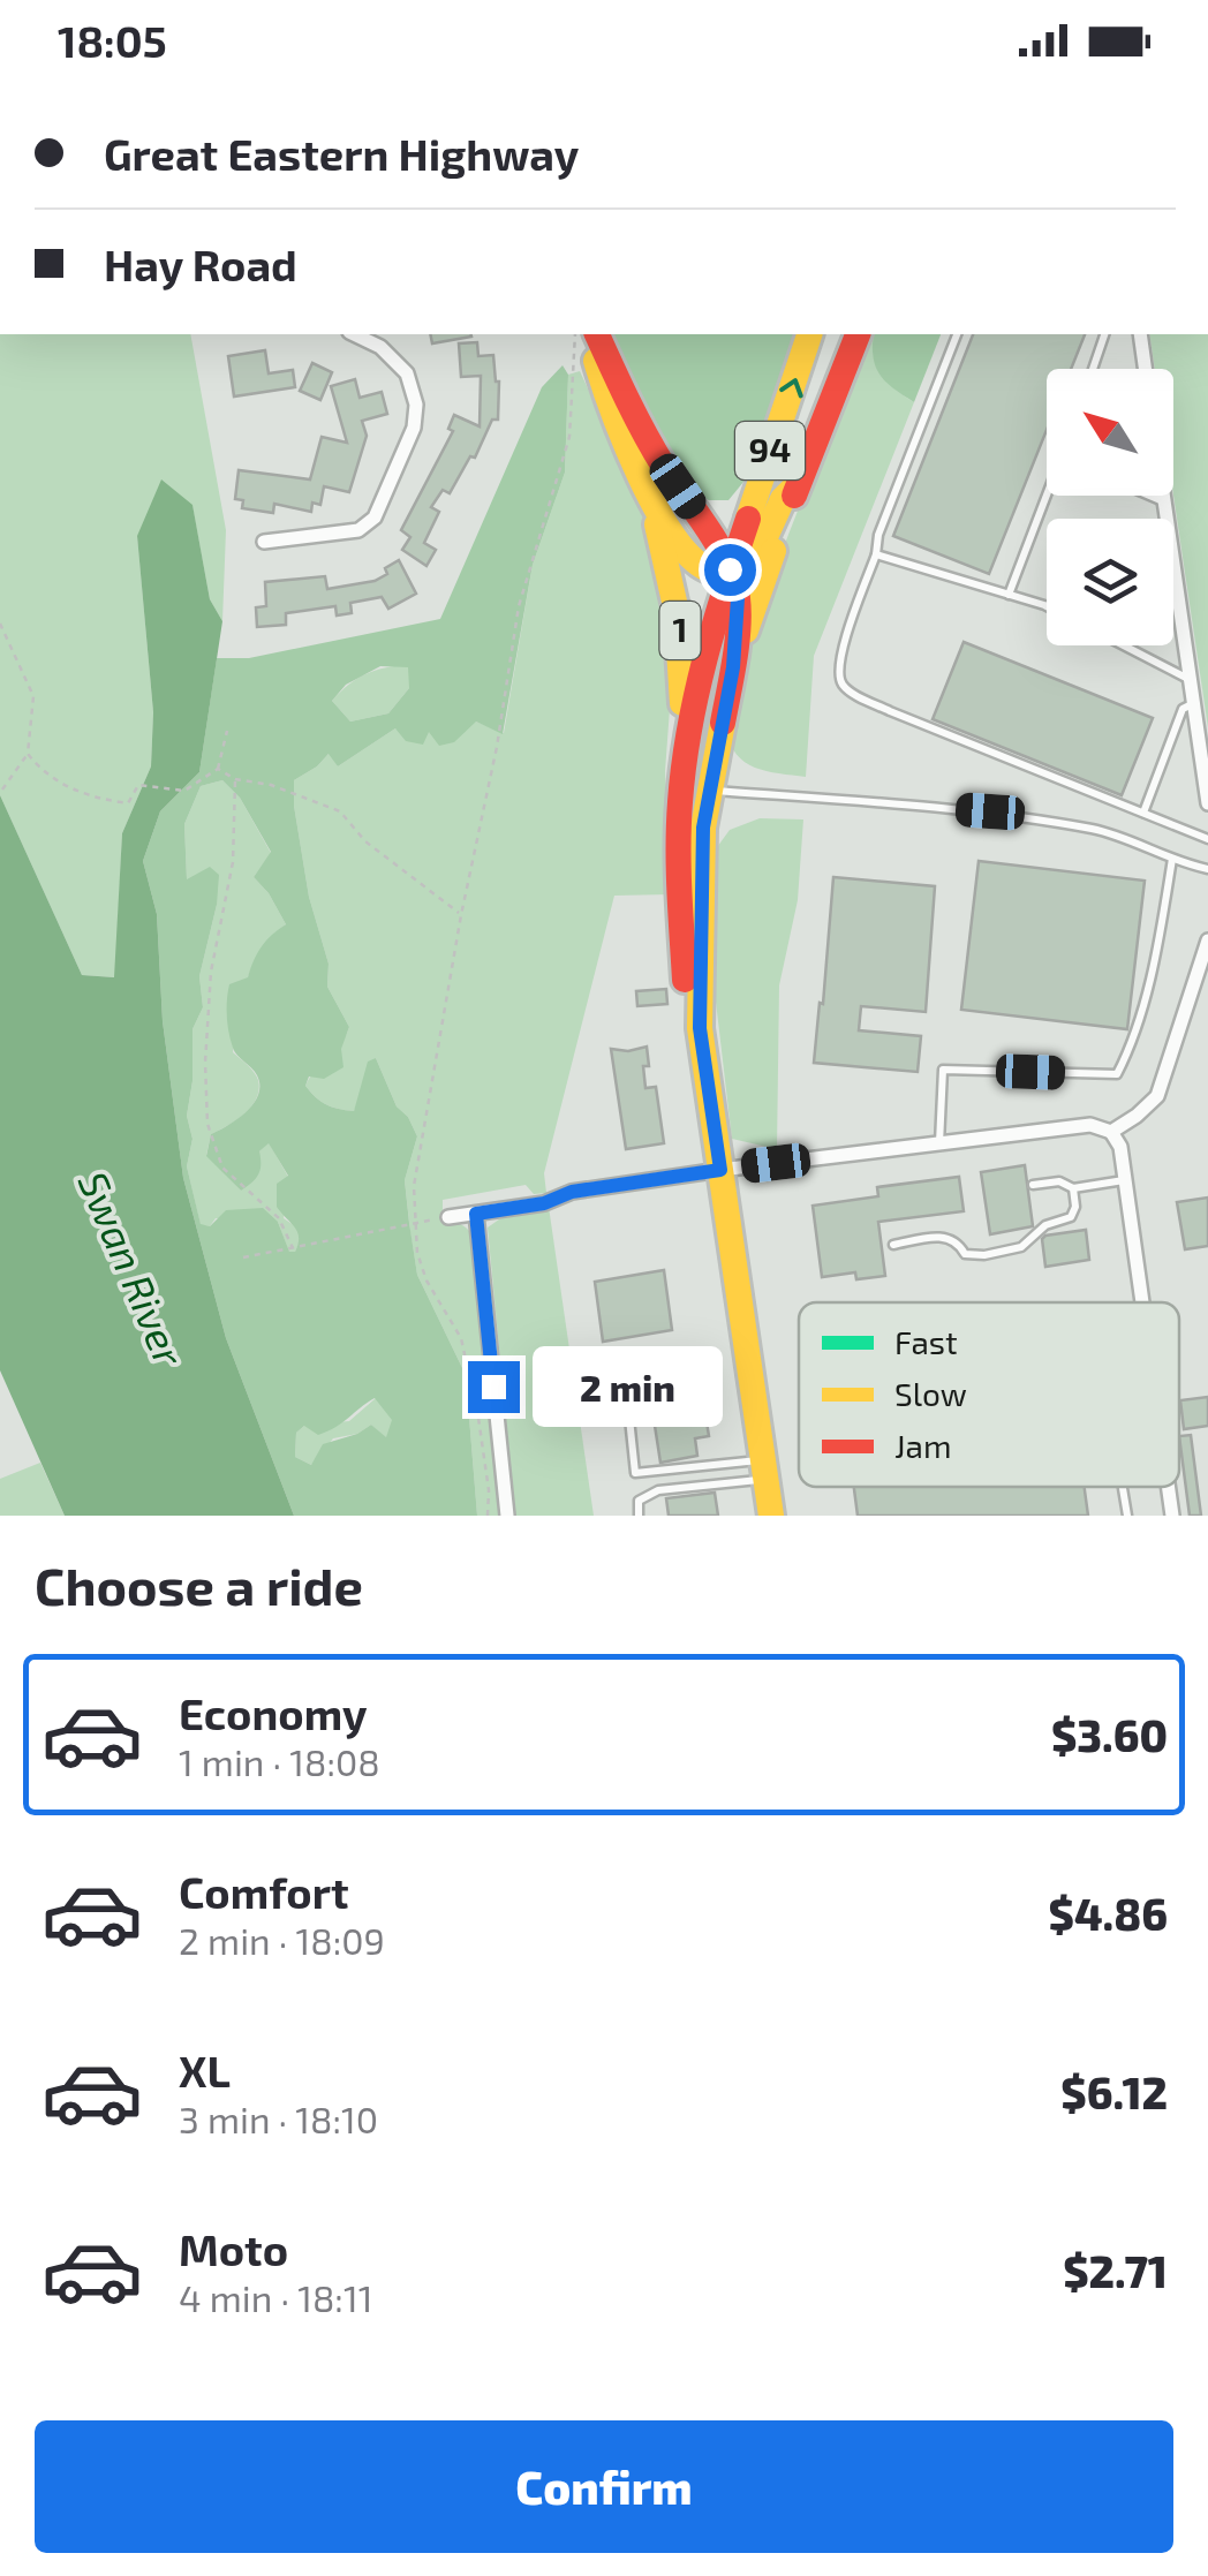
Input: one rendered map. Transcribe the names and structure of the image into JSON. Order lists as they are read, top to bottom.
{
  "streets": {
    "highway": ["94", "1"]
  },
  "crossings": [
    ["94", "1"]
  ],
  "water": ["Swan River"],
  "legend": ["Fast", "Slow", "Jam"],
  "north": "top left",
  "page": {
    "status": "18:05",
    "banner": ["Great Eastern Highway", "Hay Road"],
    "bubble": "2 min",
    "heading": "Choose a ride",
    "list": [
      {
        "name": "Economy",
        "note": "1 min · 18:08",
        "value": "$3.60"
      },
      {
        "name": "Comfort",
        "note": "2 min · 18:09",
        "value": "$4.86"
      },
      {
        "name": "XL",
        "note": "3 min · 18:10",
        "value": "$6.12"
      },
      {
        "name": "Moto",
        "note": "4 min · 18:11",
        "value": "$2.71"
      }
    ],
    "buttons": "Confirm"
  }
}
